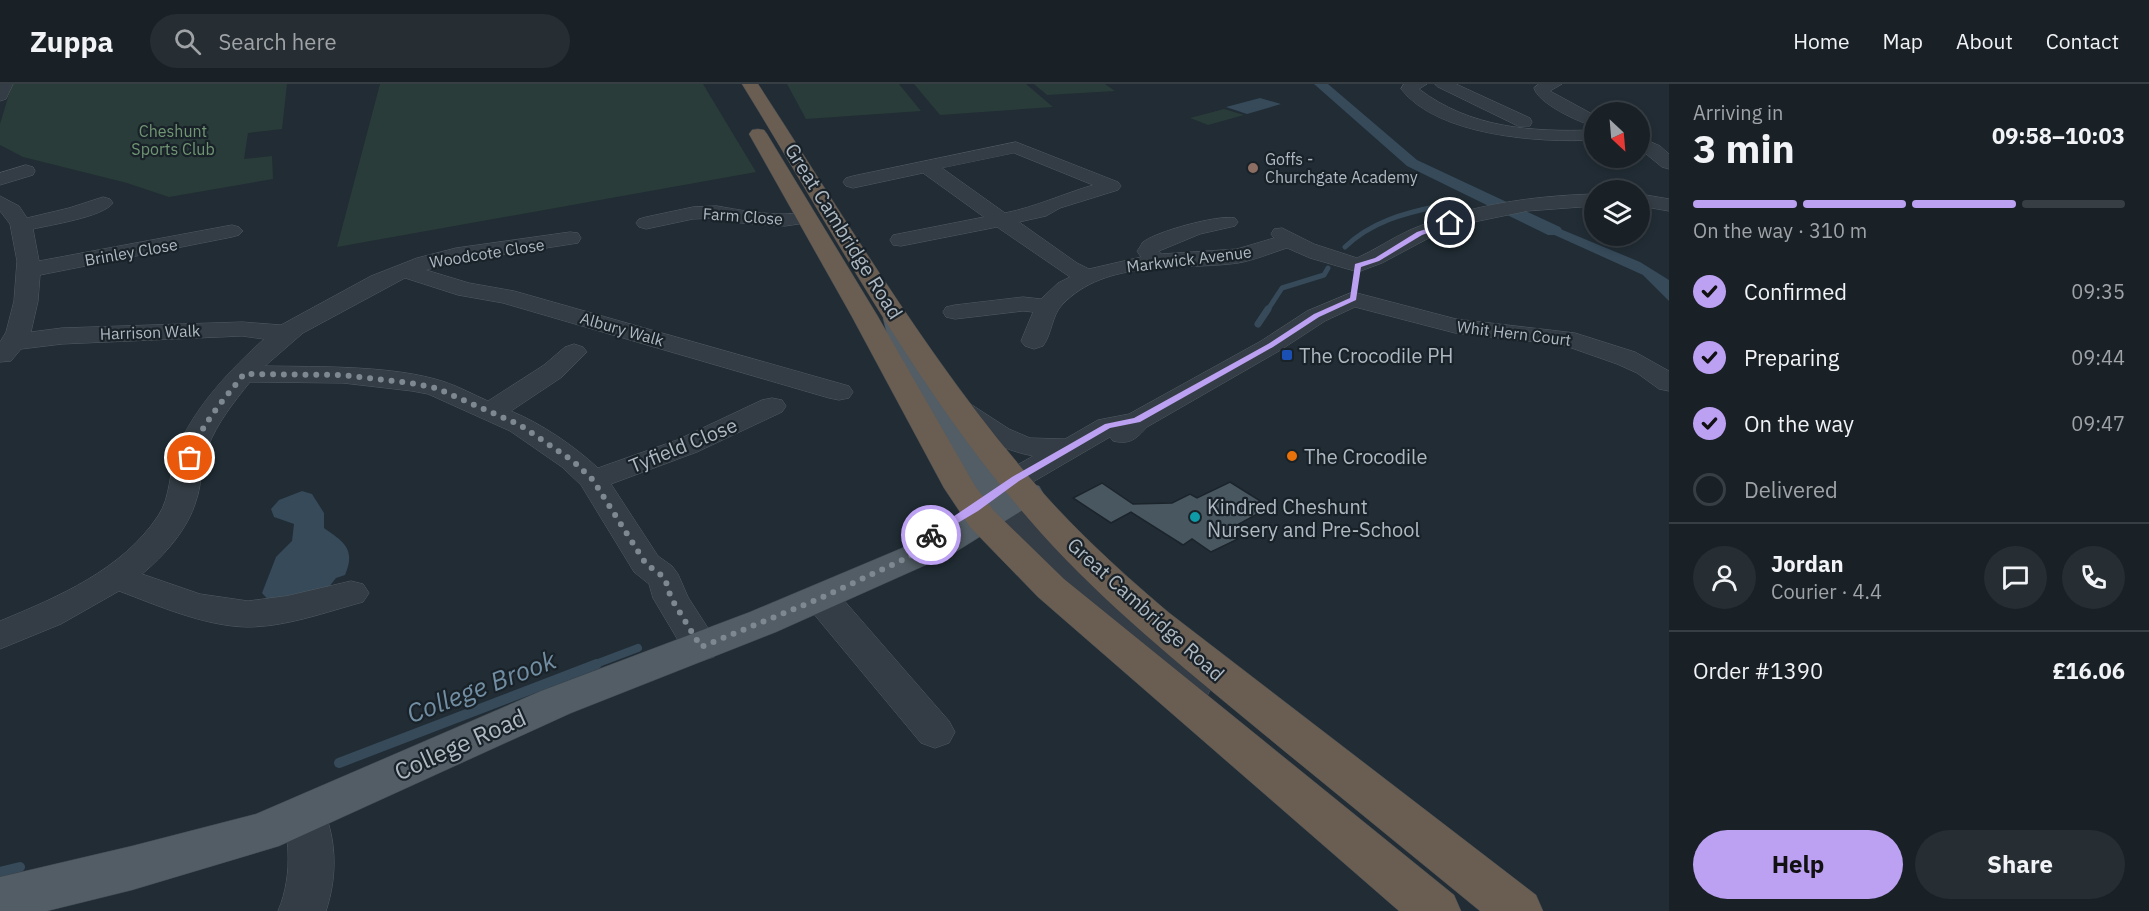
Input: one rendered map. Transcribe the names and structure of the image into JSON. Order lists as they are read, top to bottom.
{
  "streets": {
    "highway": ["Great Cambridge Road"],
    "main road": ["College Road"],
    "street": [
      "Farm Close",
      "Brinley Close",
      "Woodcote Close",
      "Markwick Avenue",
      "Albury Walk",
      "Harrison Walk",
      "Whit Hern Court",
      "Tyfield Close"
    ]
  },
  "crossings": [
    ["Farm Close", "Great Cambridge Road"],
    ["Great Cambridge Road", "College Road"],
    ["Woodcote Close", "Albury Walk"],
    ["Woodcote Close", "Harrison Walk"],
    ["Whit Hern Court", "College Road"]
  ],
  "water": ["College Brook"],
  "parks": ["Cheshunt Sports Club"],
  "places": {
    "other": ["Goffs - Churchgate Academy", "The Crocodile", "Kindred Cheshunt Nursery and Pre-School"],
    "transit": ["The Crocodile PH"]
  },
  "north": "bottom right",
  "page": {
    "header": "Zuppa",
    "search": "Search here",
    "nav": [
      "Home",
      "Map",
      "About",
      "Contact"
    ],
    "heading": ["3 min", "Arriving in", "09:58–10:03"],
    "panel": [
      "Jordan",
      "Courier · 4.4",
      "Order #1390",
      "£16.06"
    ],
    "bar": "On the way · 310 m",
    "list": [
      ["Confirmed", "09:35"],
      ["Preparing", "09:44"],
      ["On the way", "09:47"],
      "Delivered"
    ],
    "buttons": ["Help", "Share"]
  }
}
